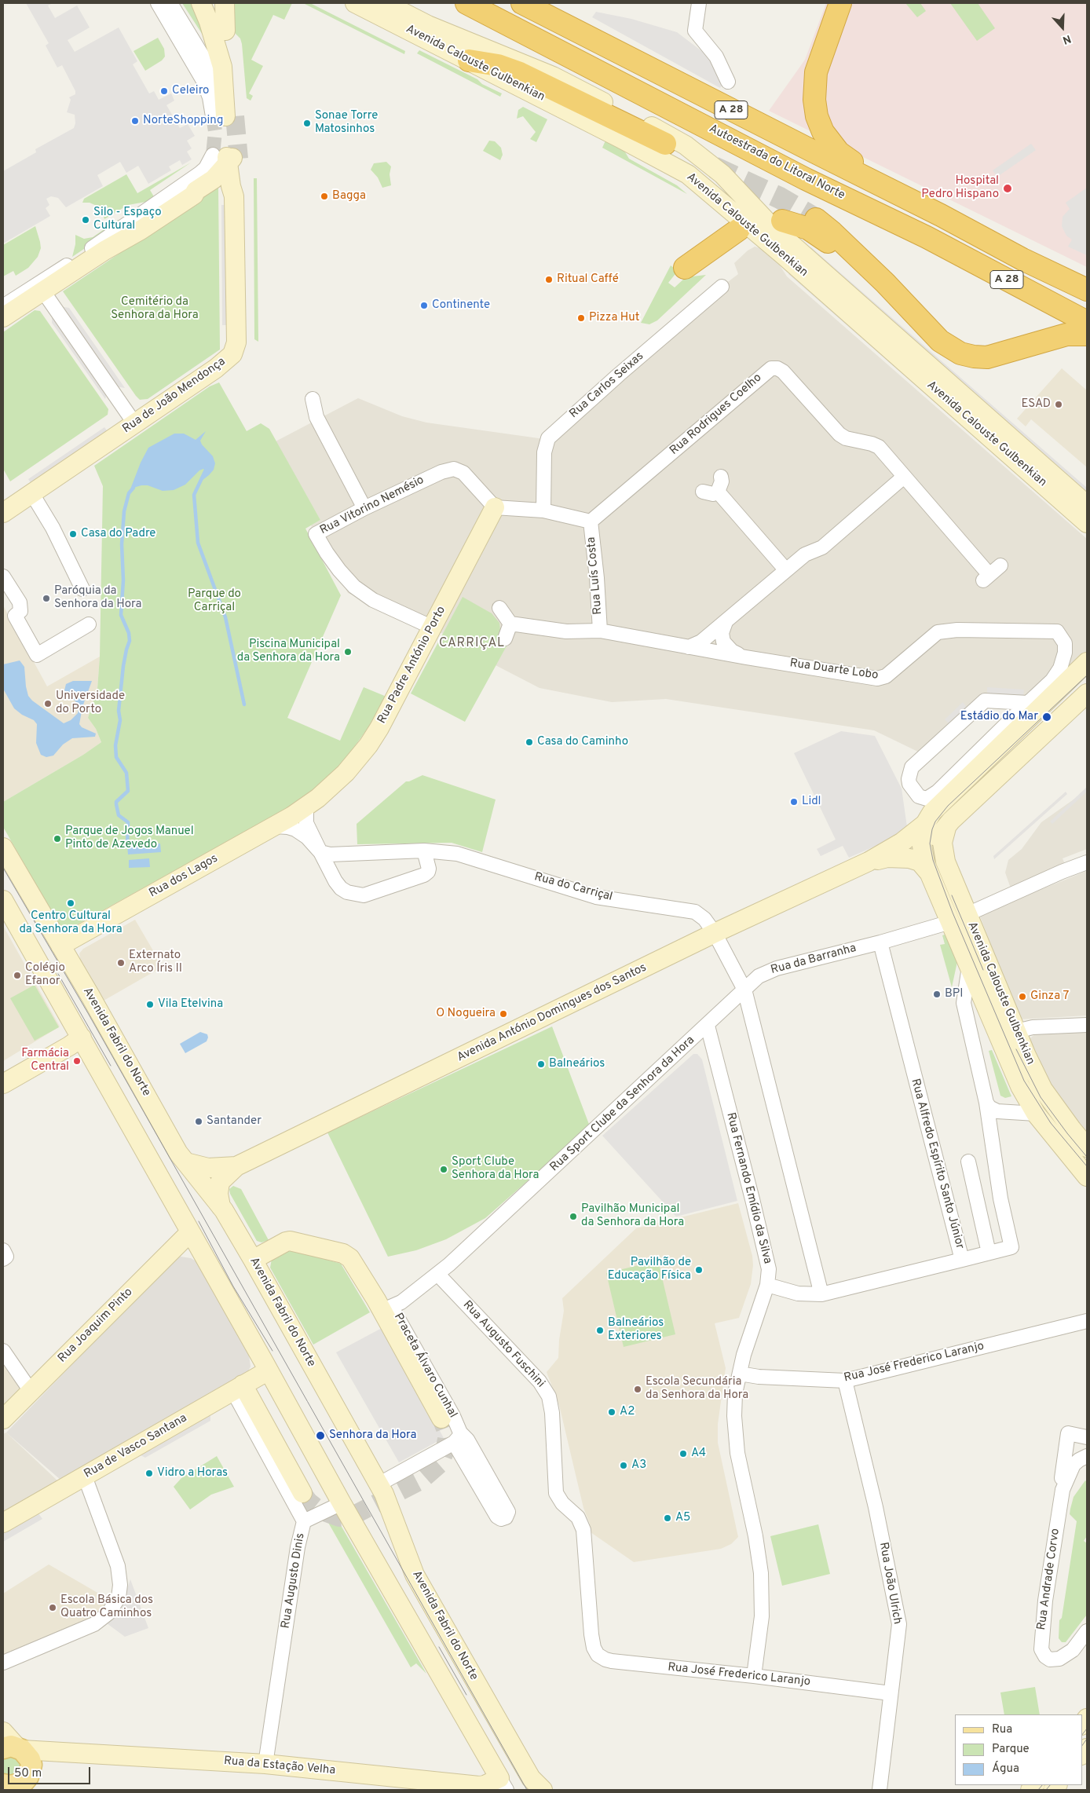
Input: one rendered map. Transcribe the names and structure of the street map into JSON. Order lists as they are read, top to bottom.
{
  "streets": {
    "highway": ["A 28", "Autoestrada do Litoral Norte"],
    "street": [
      "Avenida Calouste Gulbenkian",
      "Rua Carlos Seixas",
      "Rua de João Mendonça",
      "Rua Rodrigues Coelho",
      "Rua Vitorino Nemésio",
      "Rua Luís Costa",
      "Rua Padre António Porto",
      "Rua Duarte Lobo",
      "Rua dos Lagos",
      "Rua do Carriçal",
      "Rua da Barranha",
      "Avenida António Domingues dos Santos",
      "Avenida Fabril do Norte",
      "Rua Sport Clube da Senhora da Hora",
      "Rua Alfredo Espírito Santo Júnior",
      "Rua Fernando Emídio da Silva",
      "Rua Joaquim Pinto",
      "Rua Augusto Fuschini",
      "Rua José Frederico Laranjo",
      "Praceta Álvaro Cunhal",
      "Rua de Vasco Santana",
      "Rua Andrade Corvo",
      "Rua Augusto Dinis",
      "Rua João Ulrich",
      "Rua da Estação Velha"
    ]
  },
  "crossings": [
    ["Avenida Calouste Gulbenkian", "Rua da Barranha"],
    ["Avenida Calouste Gulbenkian", "Avenida António Domingues dos Santos"],
    ["Rua Rodrigues Coelho", "Rua Luís Costa"],
    ["Rua Vitorino Nemésio", "Rua Padre António Porto"],
    ["Rua Luís Costa", "Rua Duarte Lobo"],
    ["Rua Padre António Porto", "Rua dos Lagos"],
    ["Rua dos Lagos", "Avenida Fabril do Norte"],
    ["Rua do Carriçal", "Avenida António Domingues dos Santos"],
    ["Rua da Barranha", "Rua Sport Clube da Senhora da Hora"],
    ["Rua da Barranha", "Rua Alfredo Espírito Santo Júnior"],
    ["Avenida Fabril do Norte", "Praceta Álvaro Cunhal"],
    ["Rua Sport Clube da Senhora da Hora", "Rua Fernando Emídio da Silva"],
    ["Rua Sport Clube da Senhora da Hora", "Rua Augusto Fuschini"],
    ["Rua Sport Clube da Senhora da Hora", "Praceta Álvaro Cunhal"],
    ["Rua Alfredo Espírito Santo Júnior", "Rua Fernando Emídio da Silva"],
    ["Rua Fernando Emídio da Silva", "Rua José Frederico Laranjo"],
    ["Rua Augusto Fuschini", "Rua José Frederico Laranjo"],
    ["Rua José Frederico Laranjo", "Rua João Ulrich"],
    ["Rua de Vasco Santana", "Rua Augusto Dinis"],
    ["Rua Augusto Dinis", "Rua da Estação Velha"]
  ],
  "districts": ["CARRIÇAL"],
  "parks": ["Cemitério da Senhora da Hora", "Parque do Carriçal"],
  "places": [
    "Celeiro",
    "NorteShopping",
    "Sonae Torre Matosinhos",
    "Hospital Pedro Hispano",
    "Bagga",
    "Silo - Espaço Cultural",
    "Ritual Caffé",
    "Continente",
    "Pizza Hut",
    "ESAD",
    "Casa do Padre",
    "Paróquia da Senhora da Hora",
    "Piscina Municipal da Senhora da Hora",
    "Universidade do Porto",
    "Estádio do Mar",
    "Casa do Caminho",
    "Lidl",
    "Parque de Jogos Manuel Pinto de Azevedo",
    "Centro Cultural da Senhora da Hora",
    "Externato Arco Íris II",
    "Colégio Efanor",
    "BPI",
    "Ginza 7",
    "Vila Etelvina",
    "O Nogueira",
    "Farmácia Central",
    "Balneários",
    "Santander",
    "Sport Clube Senhora da Hora",
    "Pavilhão Municipal da Senhora da Hora",
    "Pavilhão de Educação Física",
    "Balneários Exteriores",
    "Escola Secundária da Senhora da Hora",
    "A2",
    "Senhora da Hora",
    "A4",
    "A3",
    "Vidro a Horas",
    "A5",
    "Escola Básica dos Quatro Caminhos"
  ],
  "legend": ["Rua", "Parque", "Água"],
  "scale_bar": "50 m",
  "north": "bottom"
}
